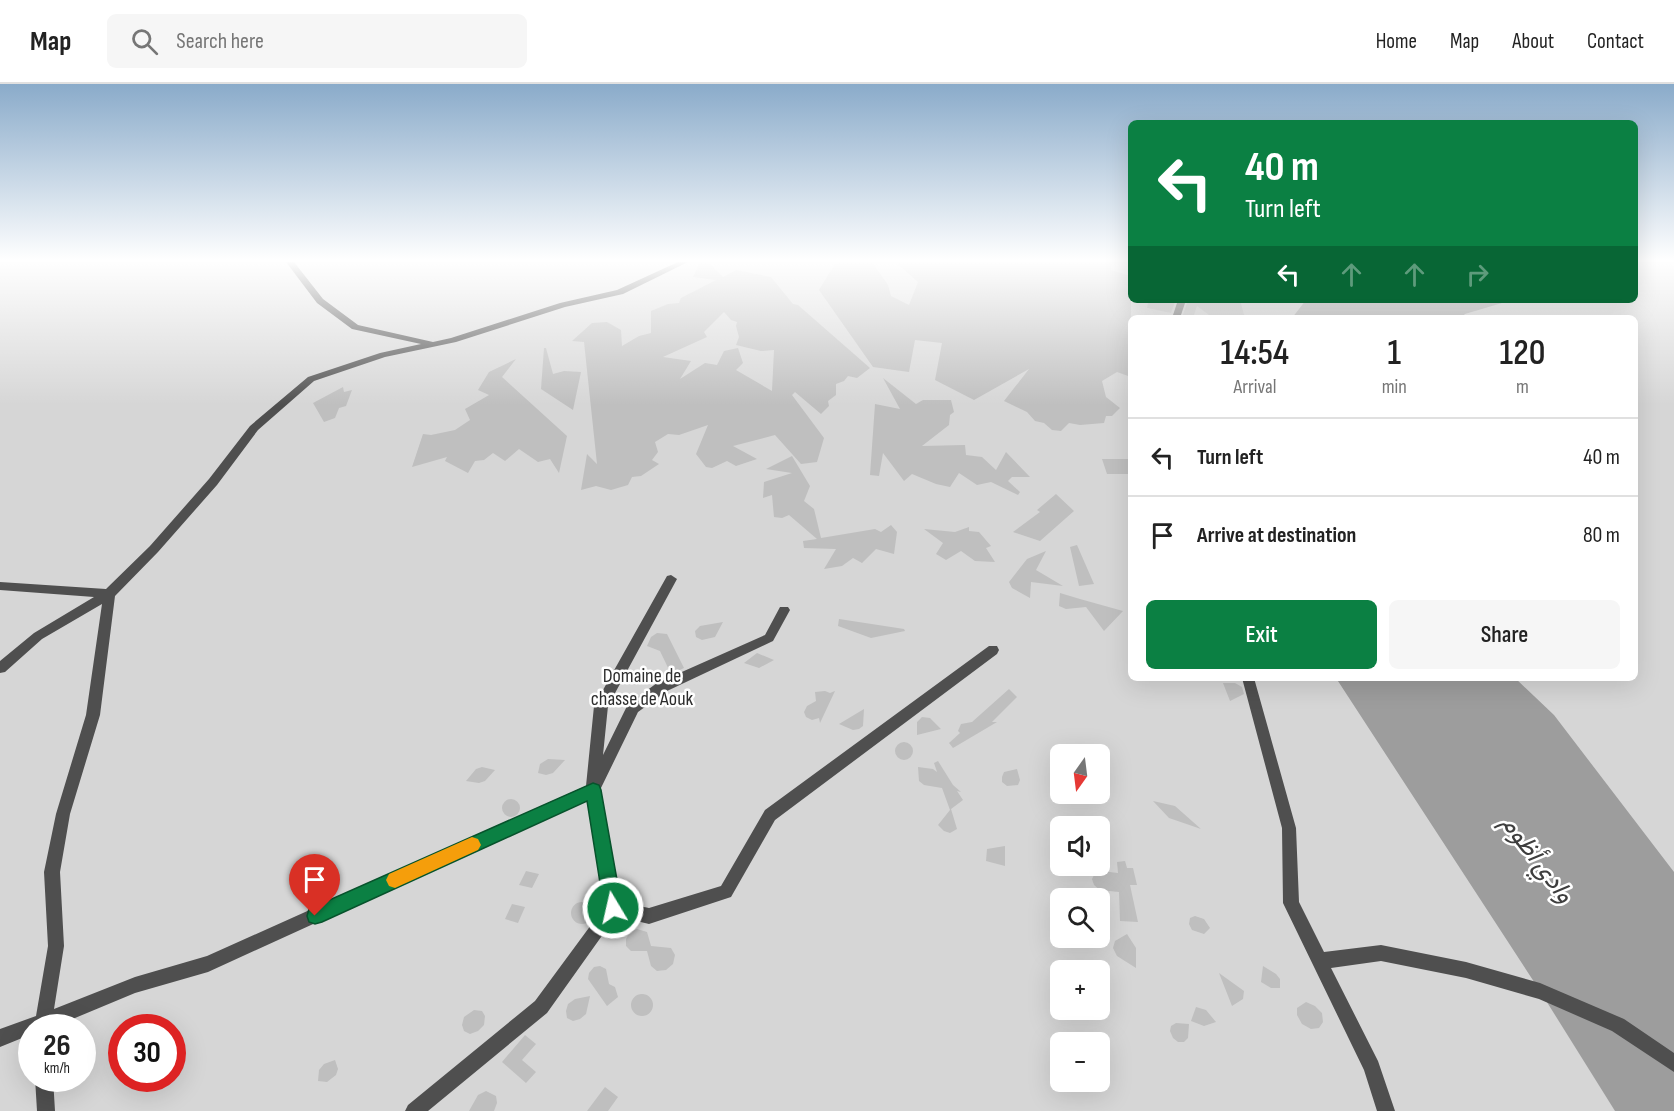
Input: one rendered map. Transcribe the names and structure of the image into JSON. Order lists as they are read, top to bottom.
{
  "water": ["وادي أظوم"],
  "parks": ["Domaine de chasse de Aouk"],
  "north": "bottom",
  "page": {
    "header": "Map",
    "search": "Search here",
    "nav": [
      "Home",
      "Map",
      "About",
      "Contact"
    ],
    "turn": ["40 m", "Turn left"],
    "eta": [
      "14:54",
      "Arrival",
      "1",
      "min",
      "120",
      "m"
    ],
    "list": [
      {
        "name": "Turn left",
        "value": "40 m"
      },
      {
        "name": "Arrive at destination",
        "value": "80 m"
      }
    ],
    "buttons": ["Exit", "Share"],
    "map_buttons": ["+", "−"],
    "speed": "26 km/h",
    "limit": "30"
  }
}
